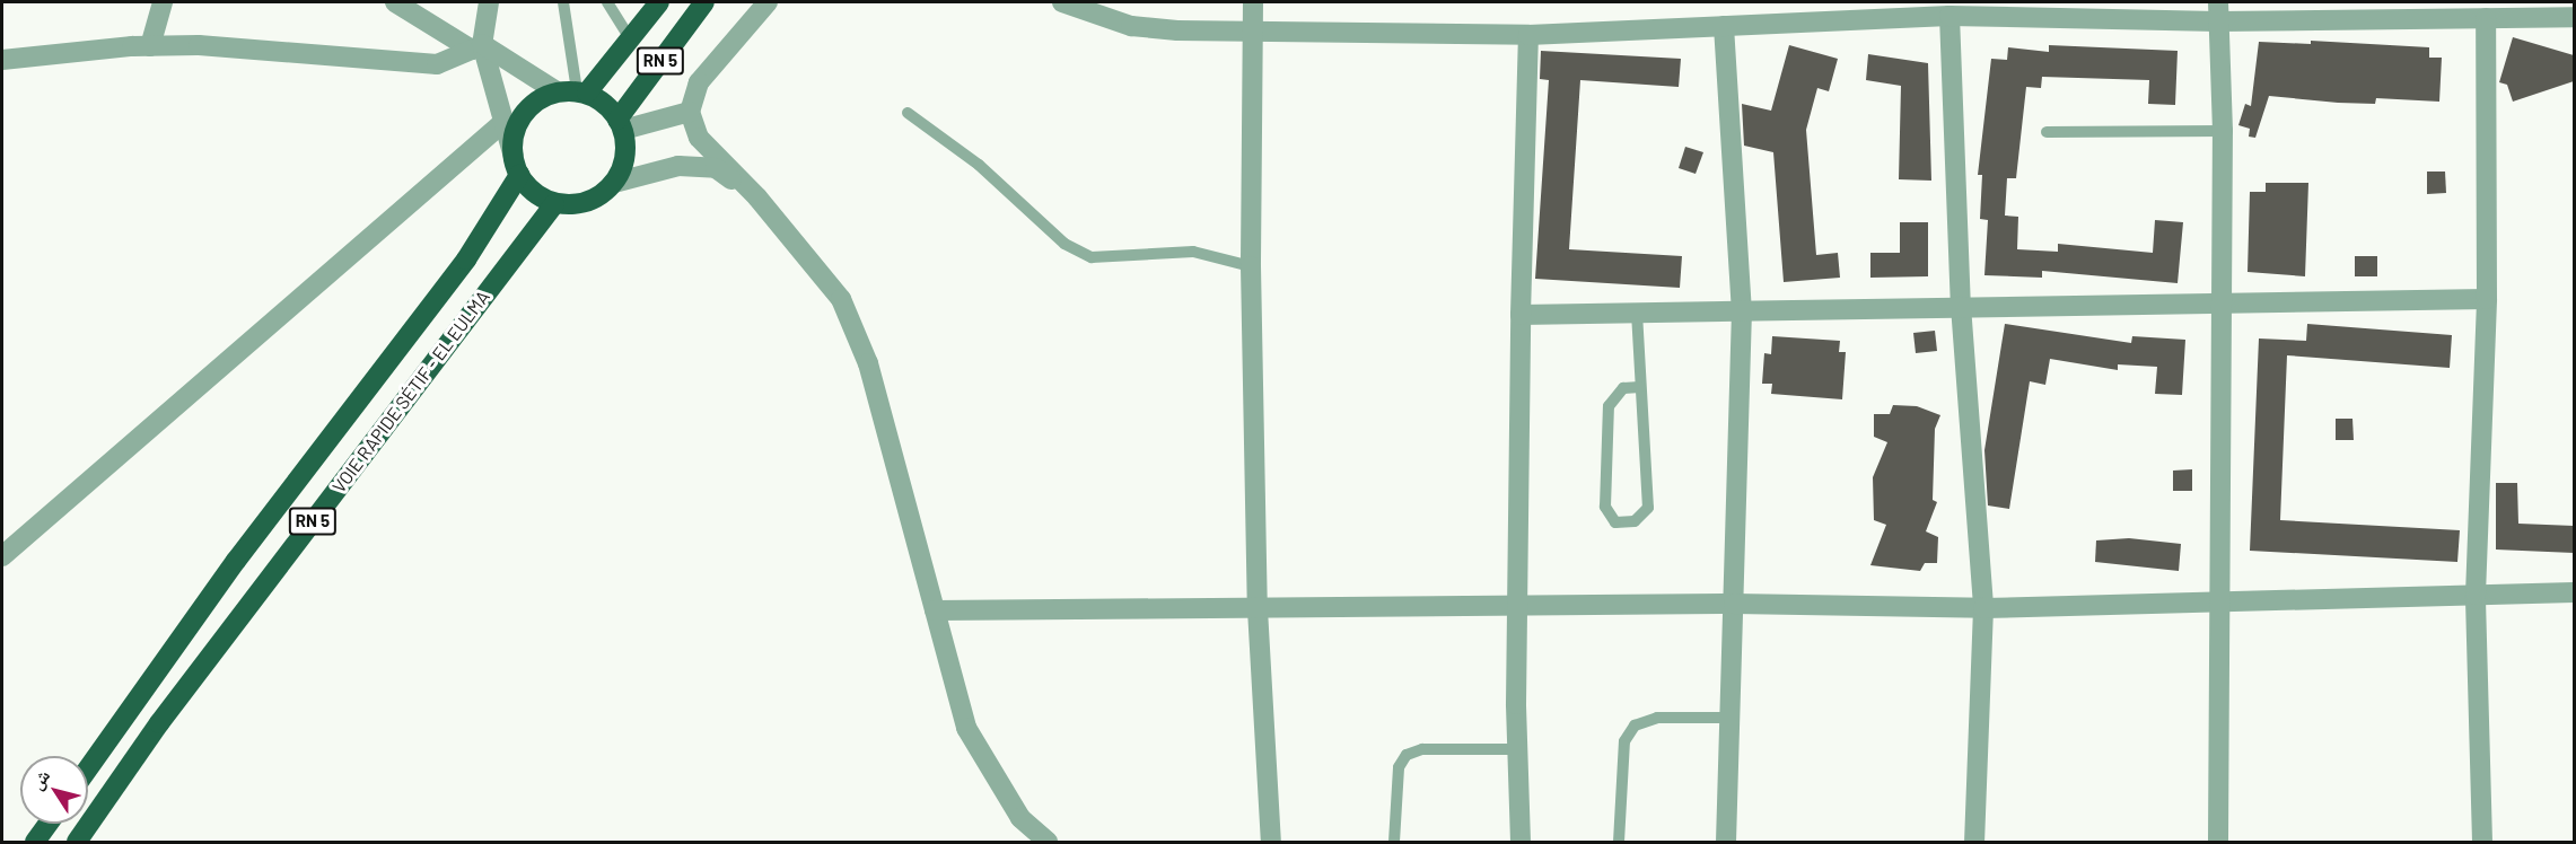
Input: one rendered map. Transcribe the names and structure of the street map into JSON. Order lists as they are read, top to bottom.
{
  "streets": {
    "highway": ["RN 5", "VOIE RAPIDE SÉTIF - EL EULMA"]
  },
  "crossings": [
    ["RN 5", "VOIE RAPIDE SÉTIF - EL EULMA"]
  ],
  "north": "top left"
}
